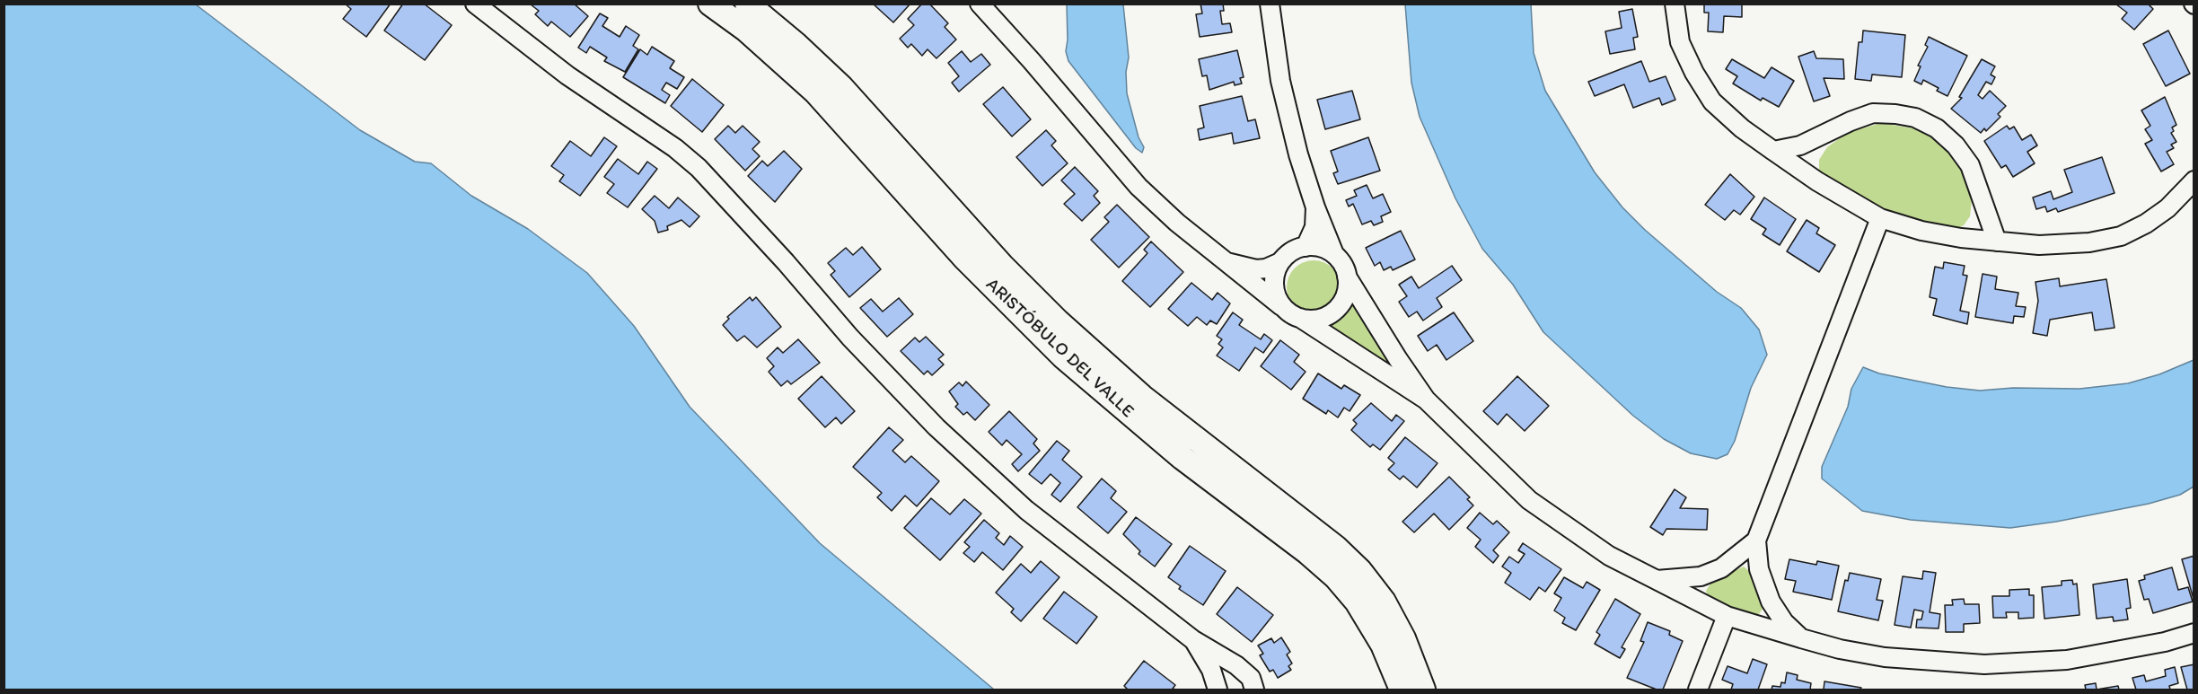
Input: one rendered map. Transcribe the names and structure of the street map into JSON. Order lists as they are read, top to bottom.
{
  "streets": {
    "street": ["ARISTÓBULO DEL VALLE"]
  }
}
